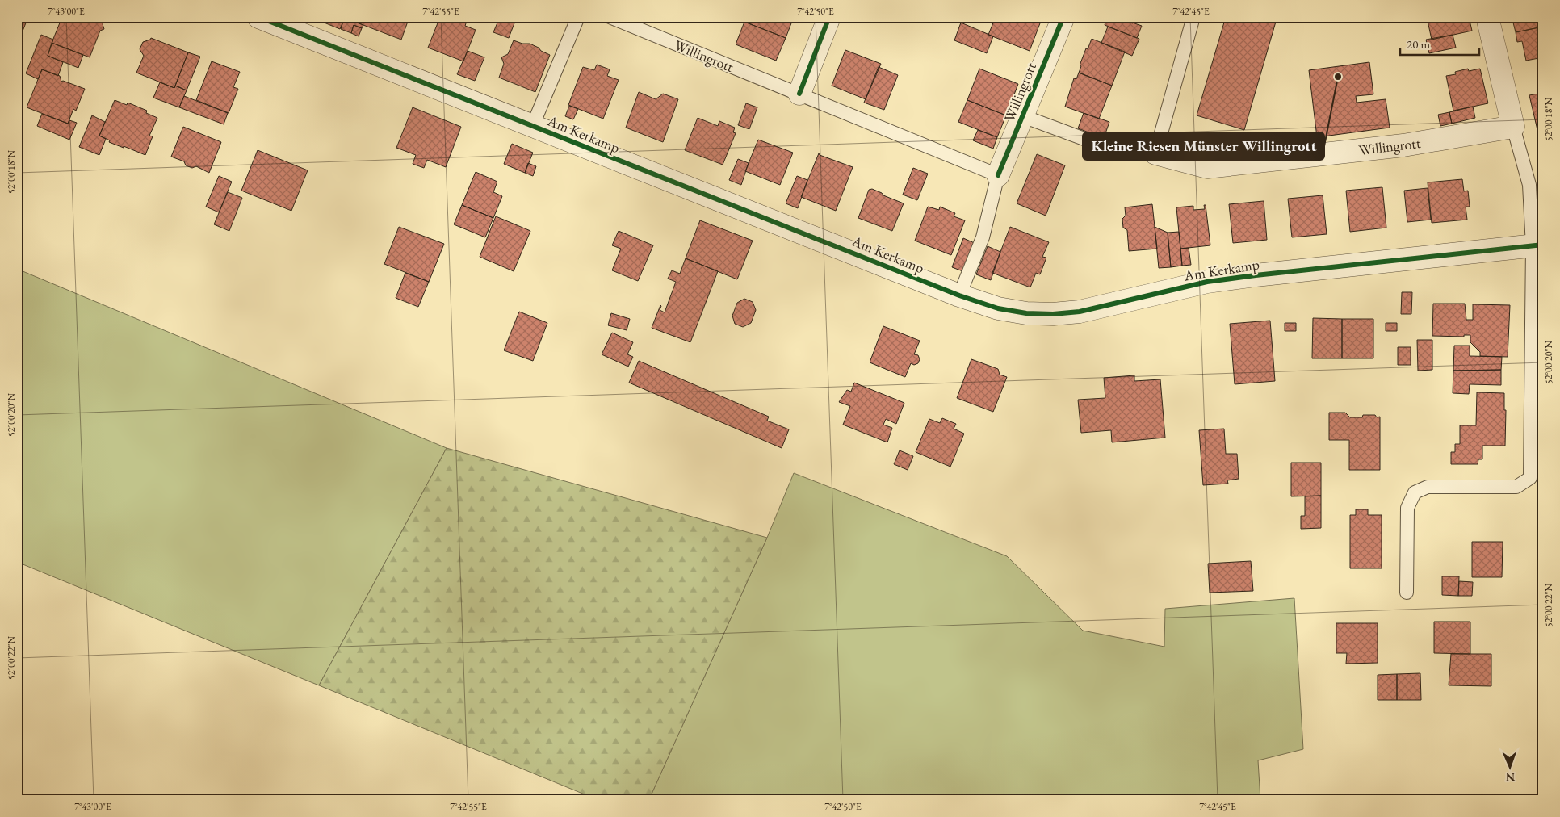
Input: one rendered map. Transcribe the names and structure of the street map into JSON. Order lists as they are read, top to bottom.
{
  "streets": {
    "street": ["Willingrott", "Am Kerkamp"]
  },
  "places": ["Kleine Riesen Münster Willingrott"],
  "scale_bar": "20 m",
  "north": "bottom",
  "coordinates": [
    "7°43'00\"E",
    "7°42'55\"E",
    "7°42'50\"E",
    "7°42'45\"E",
    "52°00'18\"N",
    "52°00'20\"N",
    "52°00'22\"N"
  ]
}
